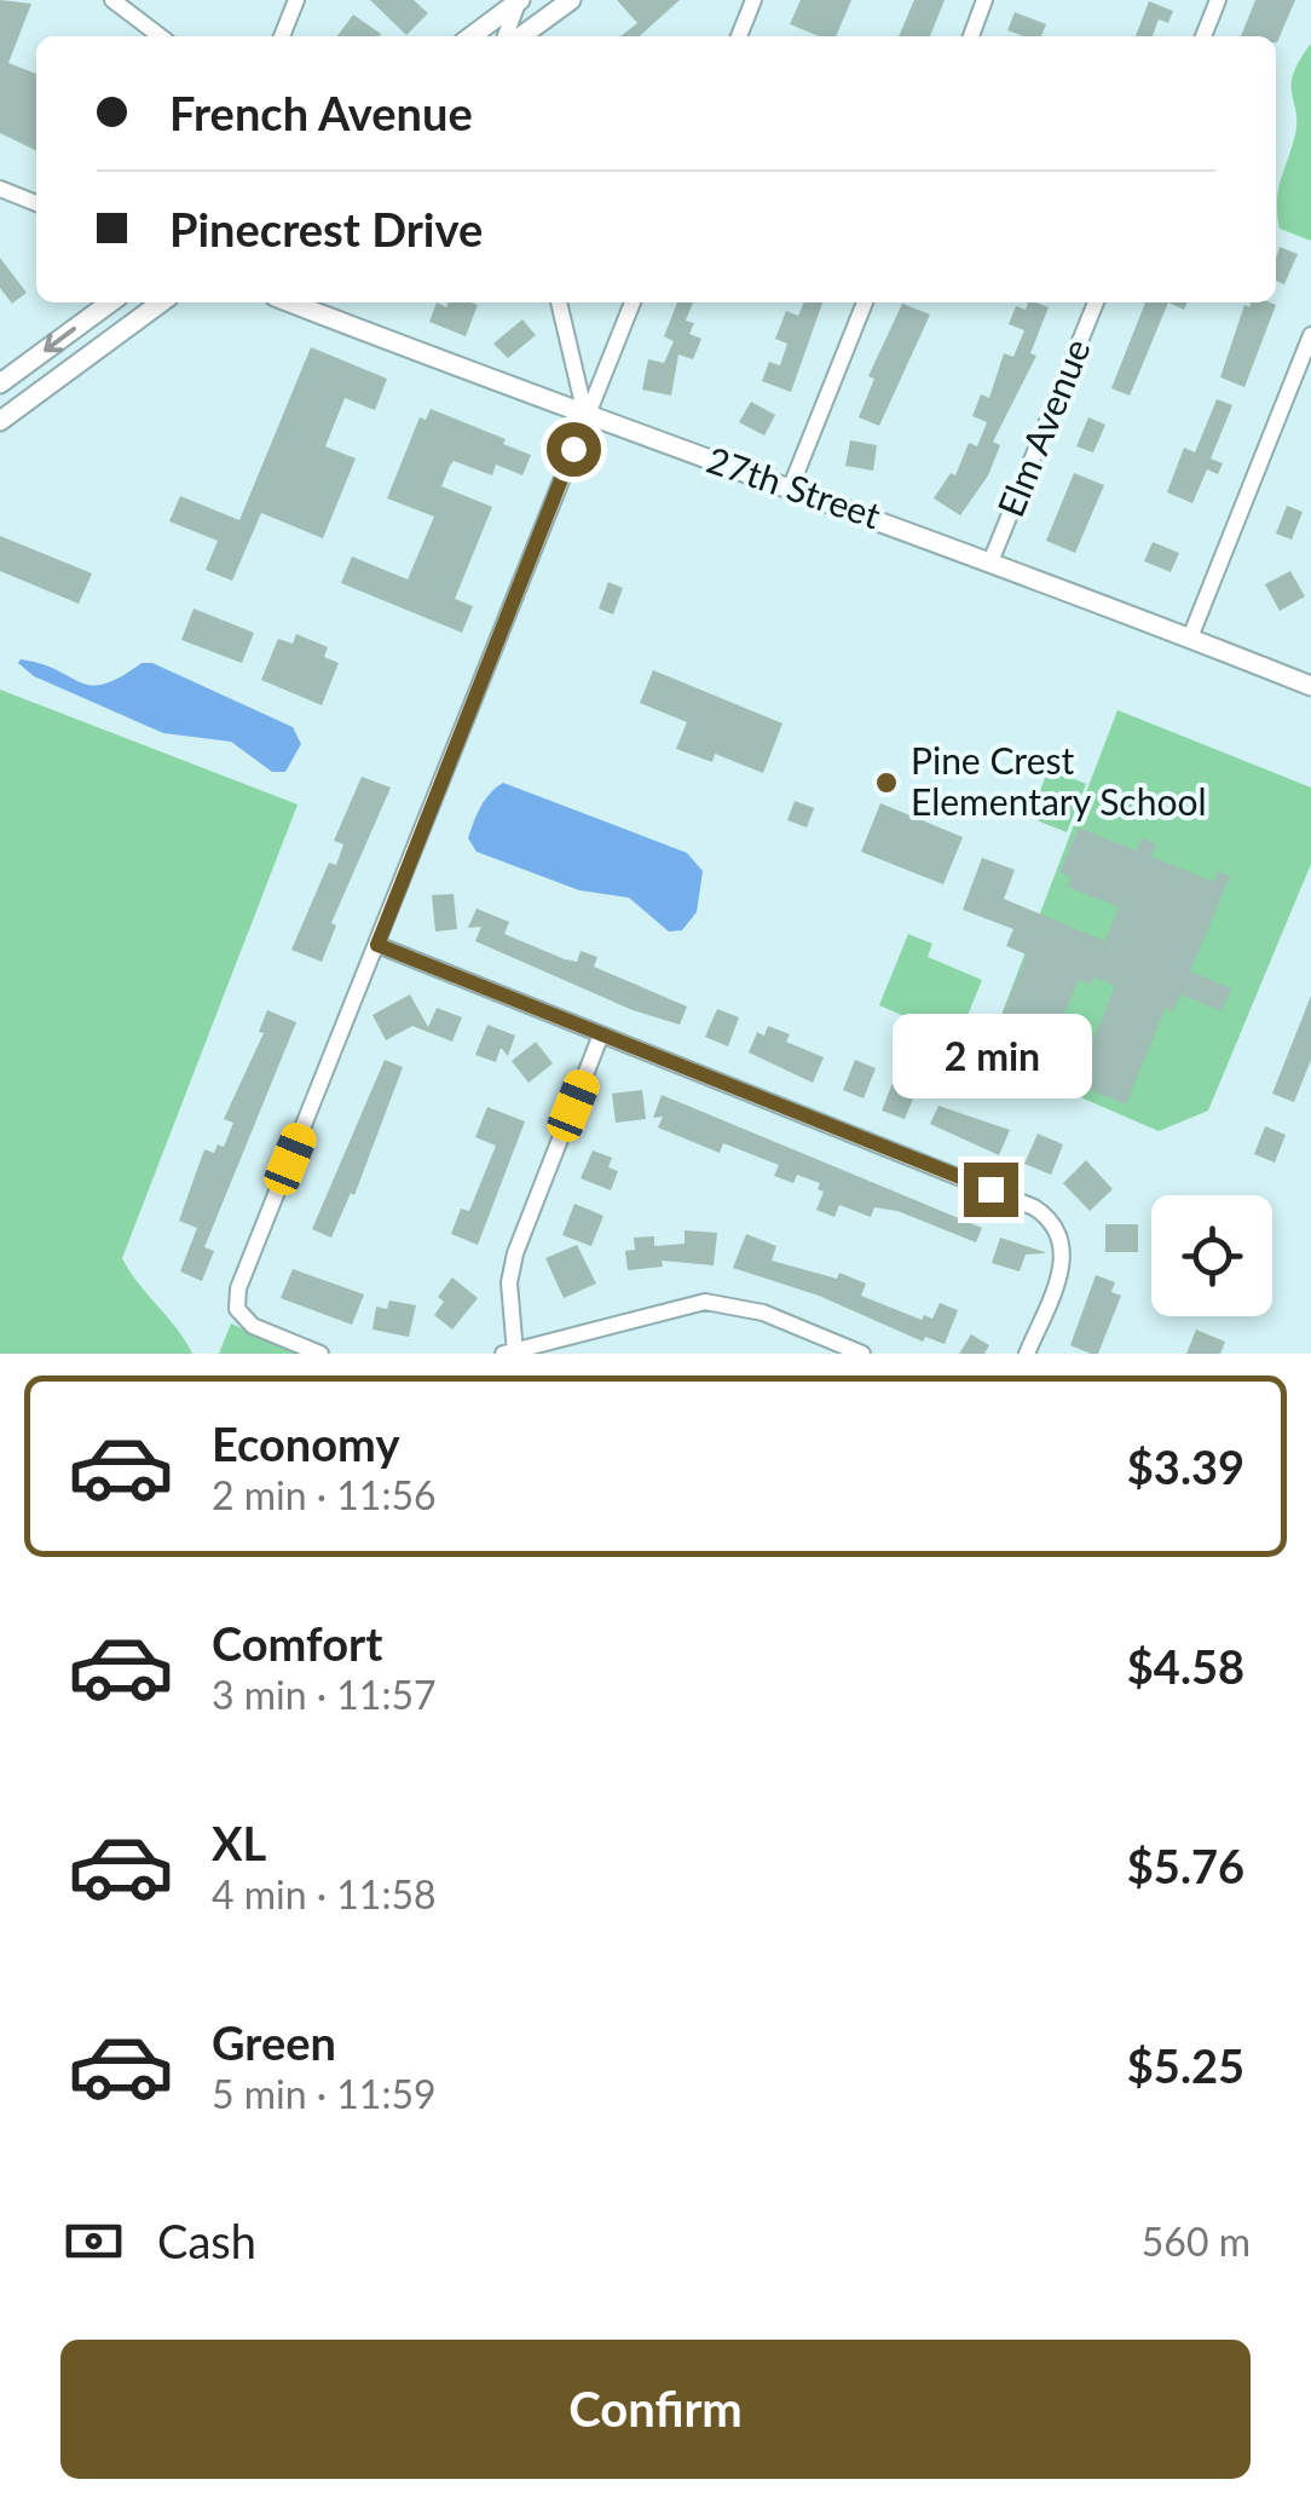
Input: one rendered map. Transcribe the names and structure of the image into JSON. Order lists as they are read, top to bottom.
{
  "streets": {
    "main road": ["27th Street"],
    "street": ["Elm Avenue"]
  },
  "crossings": [
    ["Elm Avenue", "27th Street"]
  ],
  "places": ["Pine Crest Elementary School"],
  "page": {
    "banner": ["French Avenue", "Pinecrest Drive"],
    "bubble": "2 min",
    "list": [
      {
        "name": "Economy",
        "note": "2 min · 11:56",
        "value": "$3.39"
      },
      {
        "name": "Comfort",
        "note": "3 min · 11:57",
        "value": "$4.58"
      },
      {
        "name": "XL",
        "note": "4 min · 11:58",
        "value": "$5.76"
      },
      {
        "name": "Green",
        "note": "5 min · 11:59",
        "value": "$5.25"
      }
    ],
    "pay": ["Cash", "560 m"],
    "buttons": "Confirm"
  }
}
